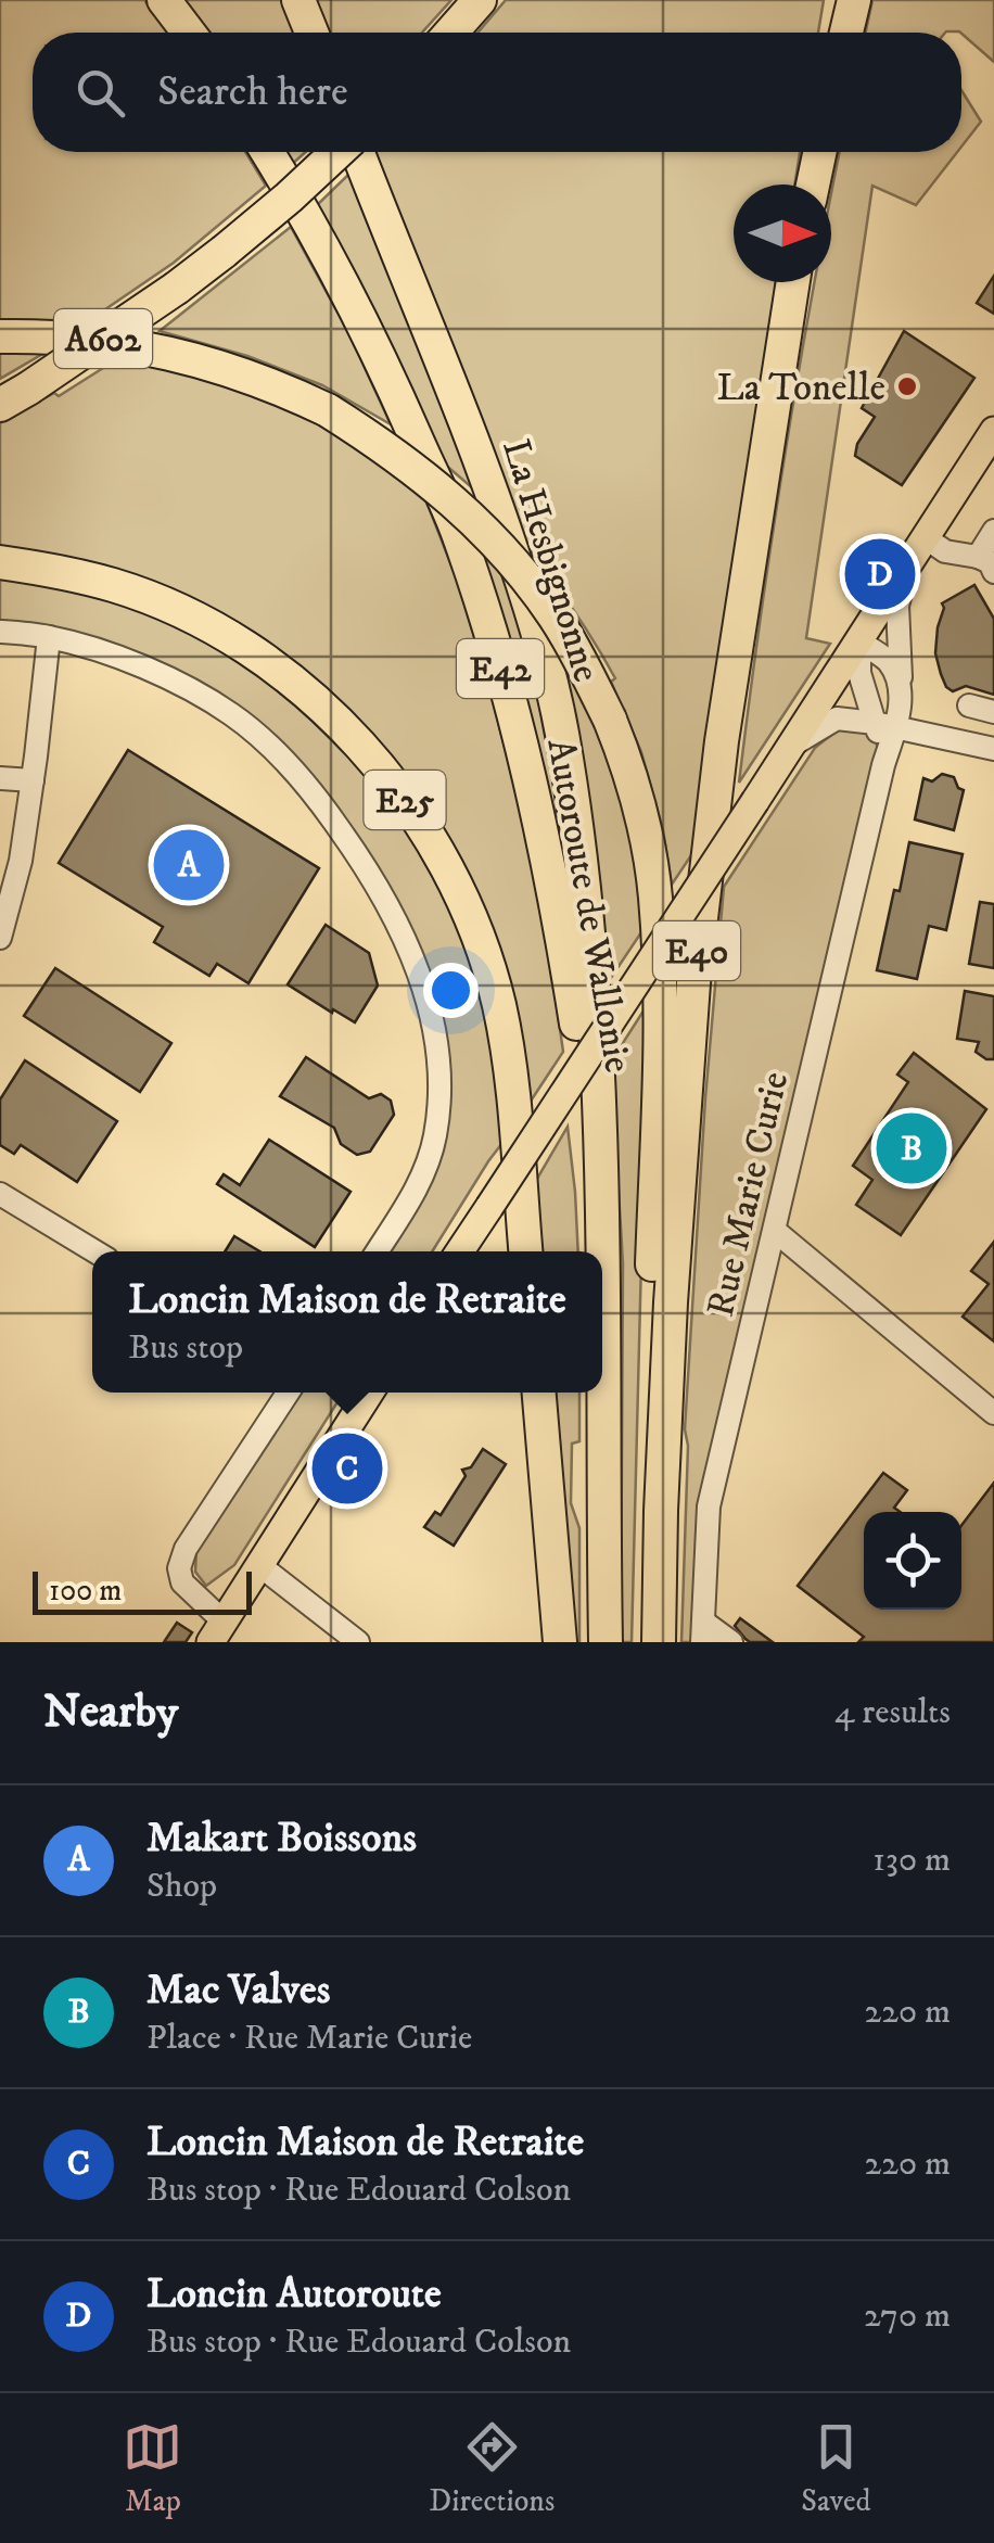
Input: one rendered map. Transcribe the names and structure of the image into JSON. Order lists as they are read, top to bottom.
{
  "streets": {
    "highway": [
      "A602",
      "La Hesbignonne",
      "E42",
      "E25",
      "Autoroute de Wallonie",
      "E40"
    ],
    "street": ["Rue Marie Curie"]
  },
  "crossings": [
    ["La Hesbignonne", "Autoroute de Wallonie"]
  ],
  "places": ["La Tonelle"],
  "scale_bar": "100 m",
  "north": "right",
  "page": {
    "search": "Search here",
    "pins": [
      "D",
      "A",
      "B",
      "C"
    ],
    "popup": ["Loncin Maison de Retraite", "Bus stop"],
    "scale": "100 m",
    "heading": ["Nearby", "4 results"],
    "list": [
      {
        "mark": "A",
        "name": "Makart Boissons",
        "note": "Shop",
        "value": "130 m"
      },
      {
        "mark": "B",
        "name": "Mac Valves",
        "note": "Place · Rue Marie Curie",
        "value": "220 m"
      },
      {
        "mark": "C",
        "name": "Loncin Maison de Retraite",
        "note": "Bus stop · Rue Edouard Colson",
        "value": "220 m"
      },
      {
        "mark": "D",
        "name": "Loncin Autoroute",
        "note": "Bus stop · Rue Edouard Colson",
        "value": "270 m"
      }
    ],
    "nav": ["Map", "Directions", "Saved"]
  }
}
